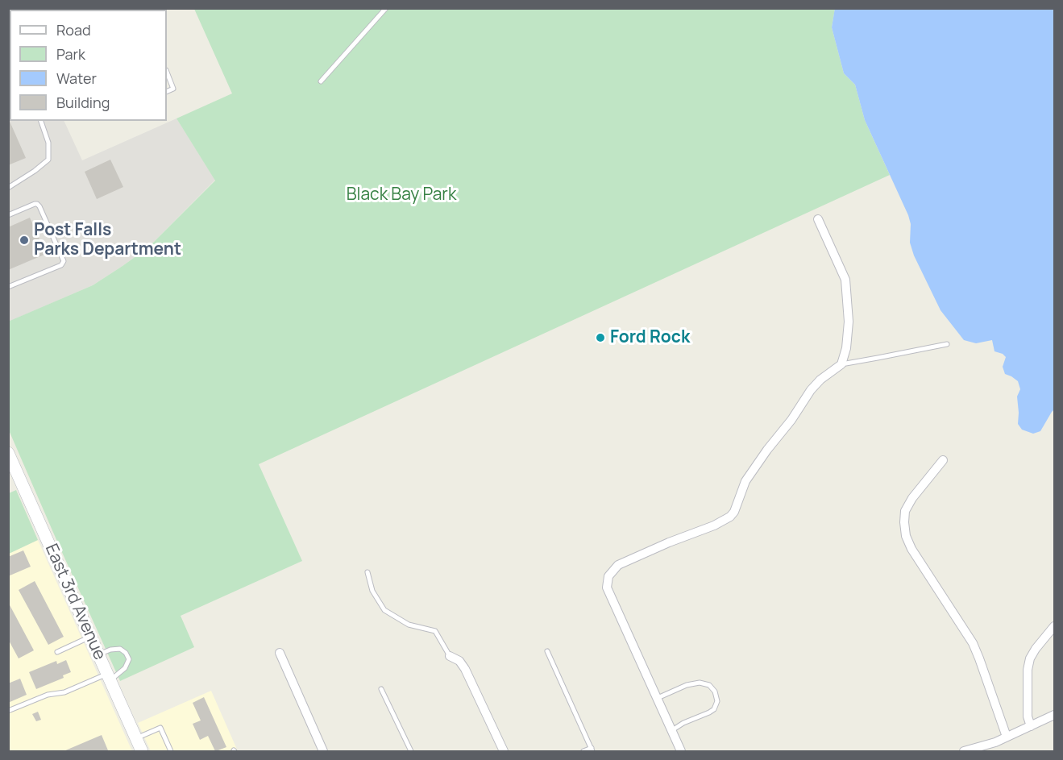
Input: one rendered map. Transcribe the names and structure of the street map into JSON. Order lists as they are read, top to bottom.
{
  "streets": {
    "street": ["East 3rd Avenue"]
  },
  "parks": ["Black Bay Park"],
  "places": ["Post Falls Parks Department", "Ford Rock"],
  "legend": [
    "Road",
    "Park",
    "Water",
    "Building"
  ]
}
